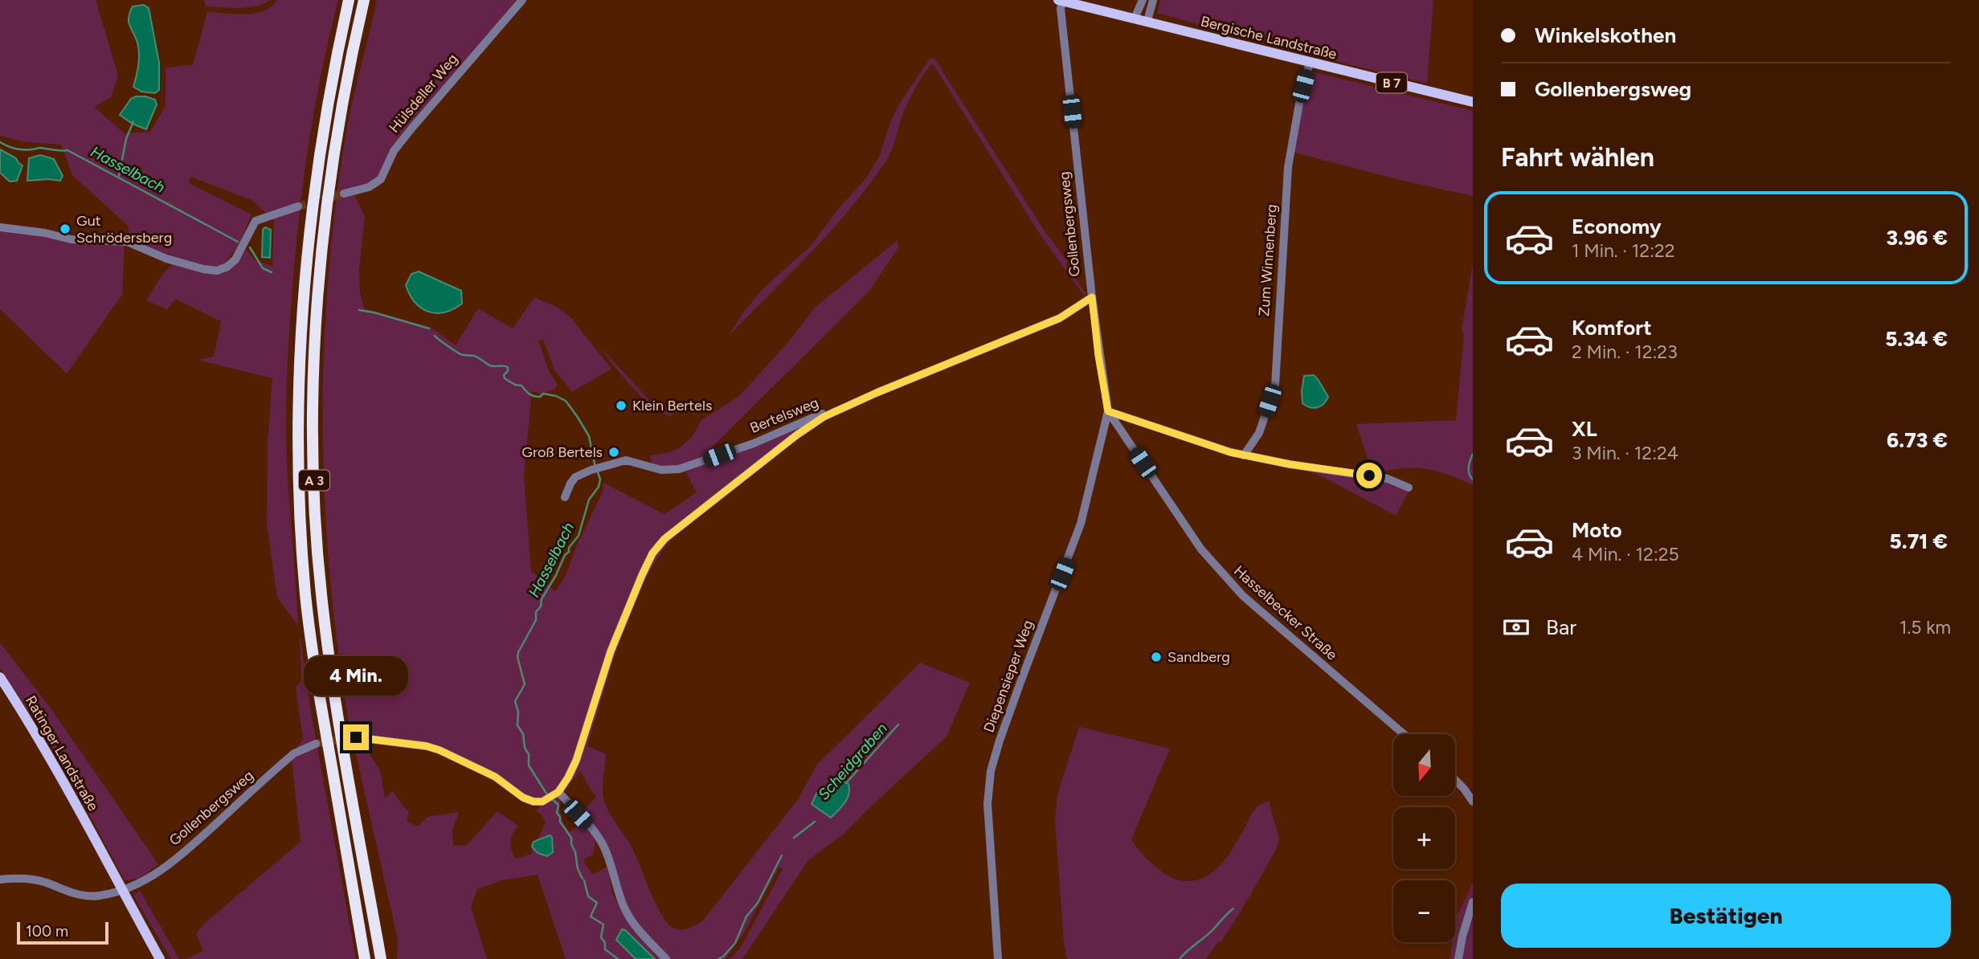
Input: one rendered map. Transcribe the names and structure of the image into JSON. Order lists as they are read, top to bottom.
{
  "streets": {
    "highway": ["A 3"],
    "main road": ["Bergische Landstraße", "B 7", "Ratinger Landstraße"],
    "street": [
      "Hülsdeller Weg",
      "Gollenbergsweg",
      "Zum Winnenberg",
      "Bertelsweg",
      "Hasselbecker Straße",
      "Diepensieper Weg"
    ]
  },
  "crossings": [
    ["Bergische Landstraße", "Gollenbergsweg"],
    ["Bergische Landstraße", "Zum Winnenberg"],
    ["Gollenbergsweg", "Hasselbecker Straße"],
    ["Gollenbergsweg", "Ratinger Landstraße"],
    ["Hasselbecker Straße", "Diepensieper Weg"]
  ],
  "water": ["Hasselbach", "Scheidgraben"],
  "places": [
    "Gut Schrödersberg",
    "Klein Bertels",
    "Groß Bertels",
    "Sandberg"
  ],
  "scale_bar": "100 m",
  "north": "bottom",
  "page": {
    "banner": ["Winkelskothen", "Gollenbergsweg"],
    "heading": "Fahrt wählen",
    "list": [
      {
        "name": "Economy",
        "note": "1 Min. · 12:22",
        "value": "3.96 €"
      },
      {
        "name": "Komfort",
        "note": "2 Min. · 12:23",
        "value": "5.34 €"
      },
      {
        "name": "XL",
        "note": "3 Min. · 12:24",
        "value": "6.73 €"
      },
      {
        "name": "Moto",
        "note": "4 Min. · 12:25",
        "value": "5.71 €"
      }
    ],
    "pay": ["Bar", "1.5 km"],
    "bubble": "4 Min.",
    "map_buttons": ["+", "−"],
    "buttons": "Bestätigen",
    "scale": "100 m"
  }
}
